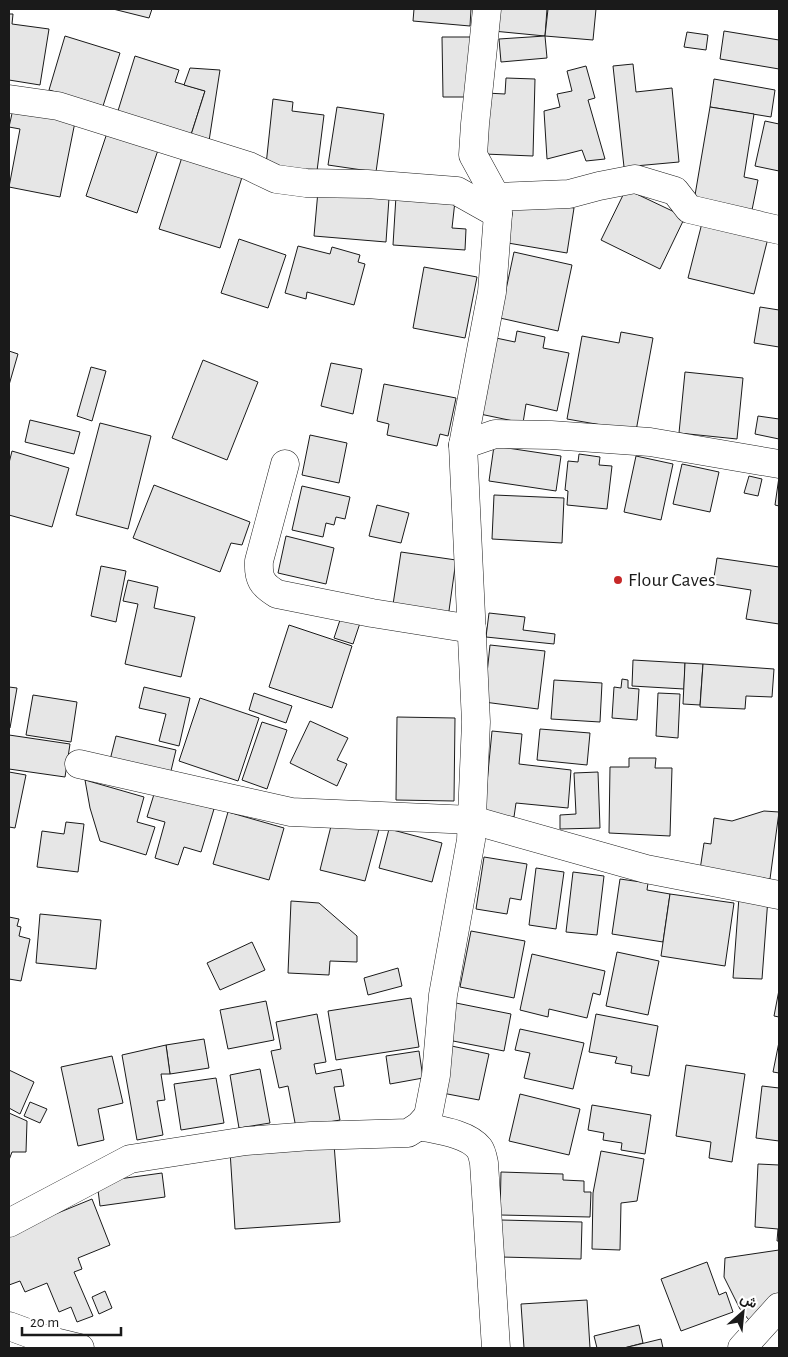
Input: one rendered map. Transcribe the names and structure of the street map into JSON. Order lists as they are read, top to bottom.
{
  "places": ["Flour Caves"],
  "scale_bar": "20 m",
  "north": "top right"
}
